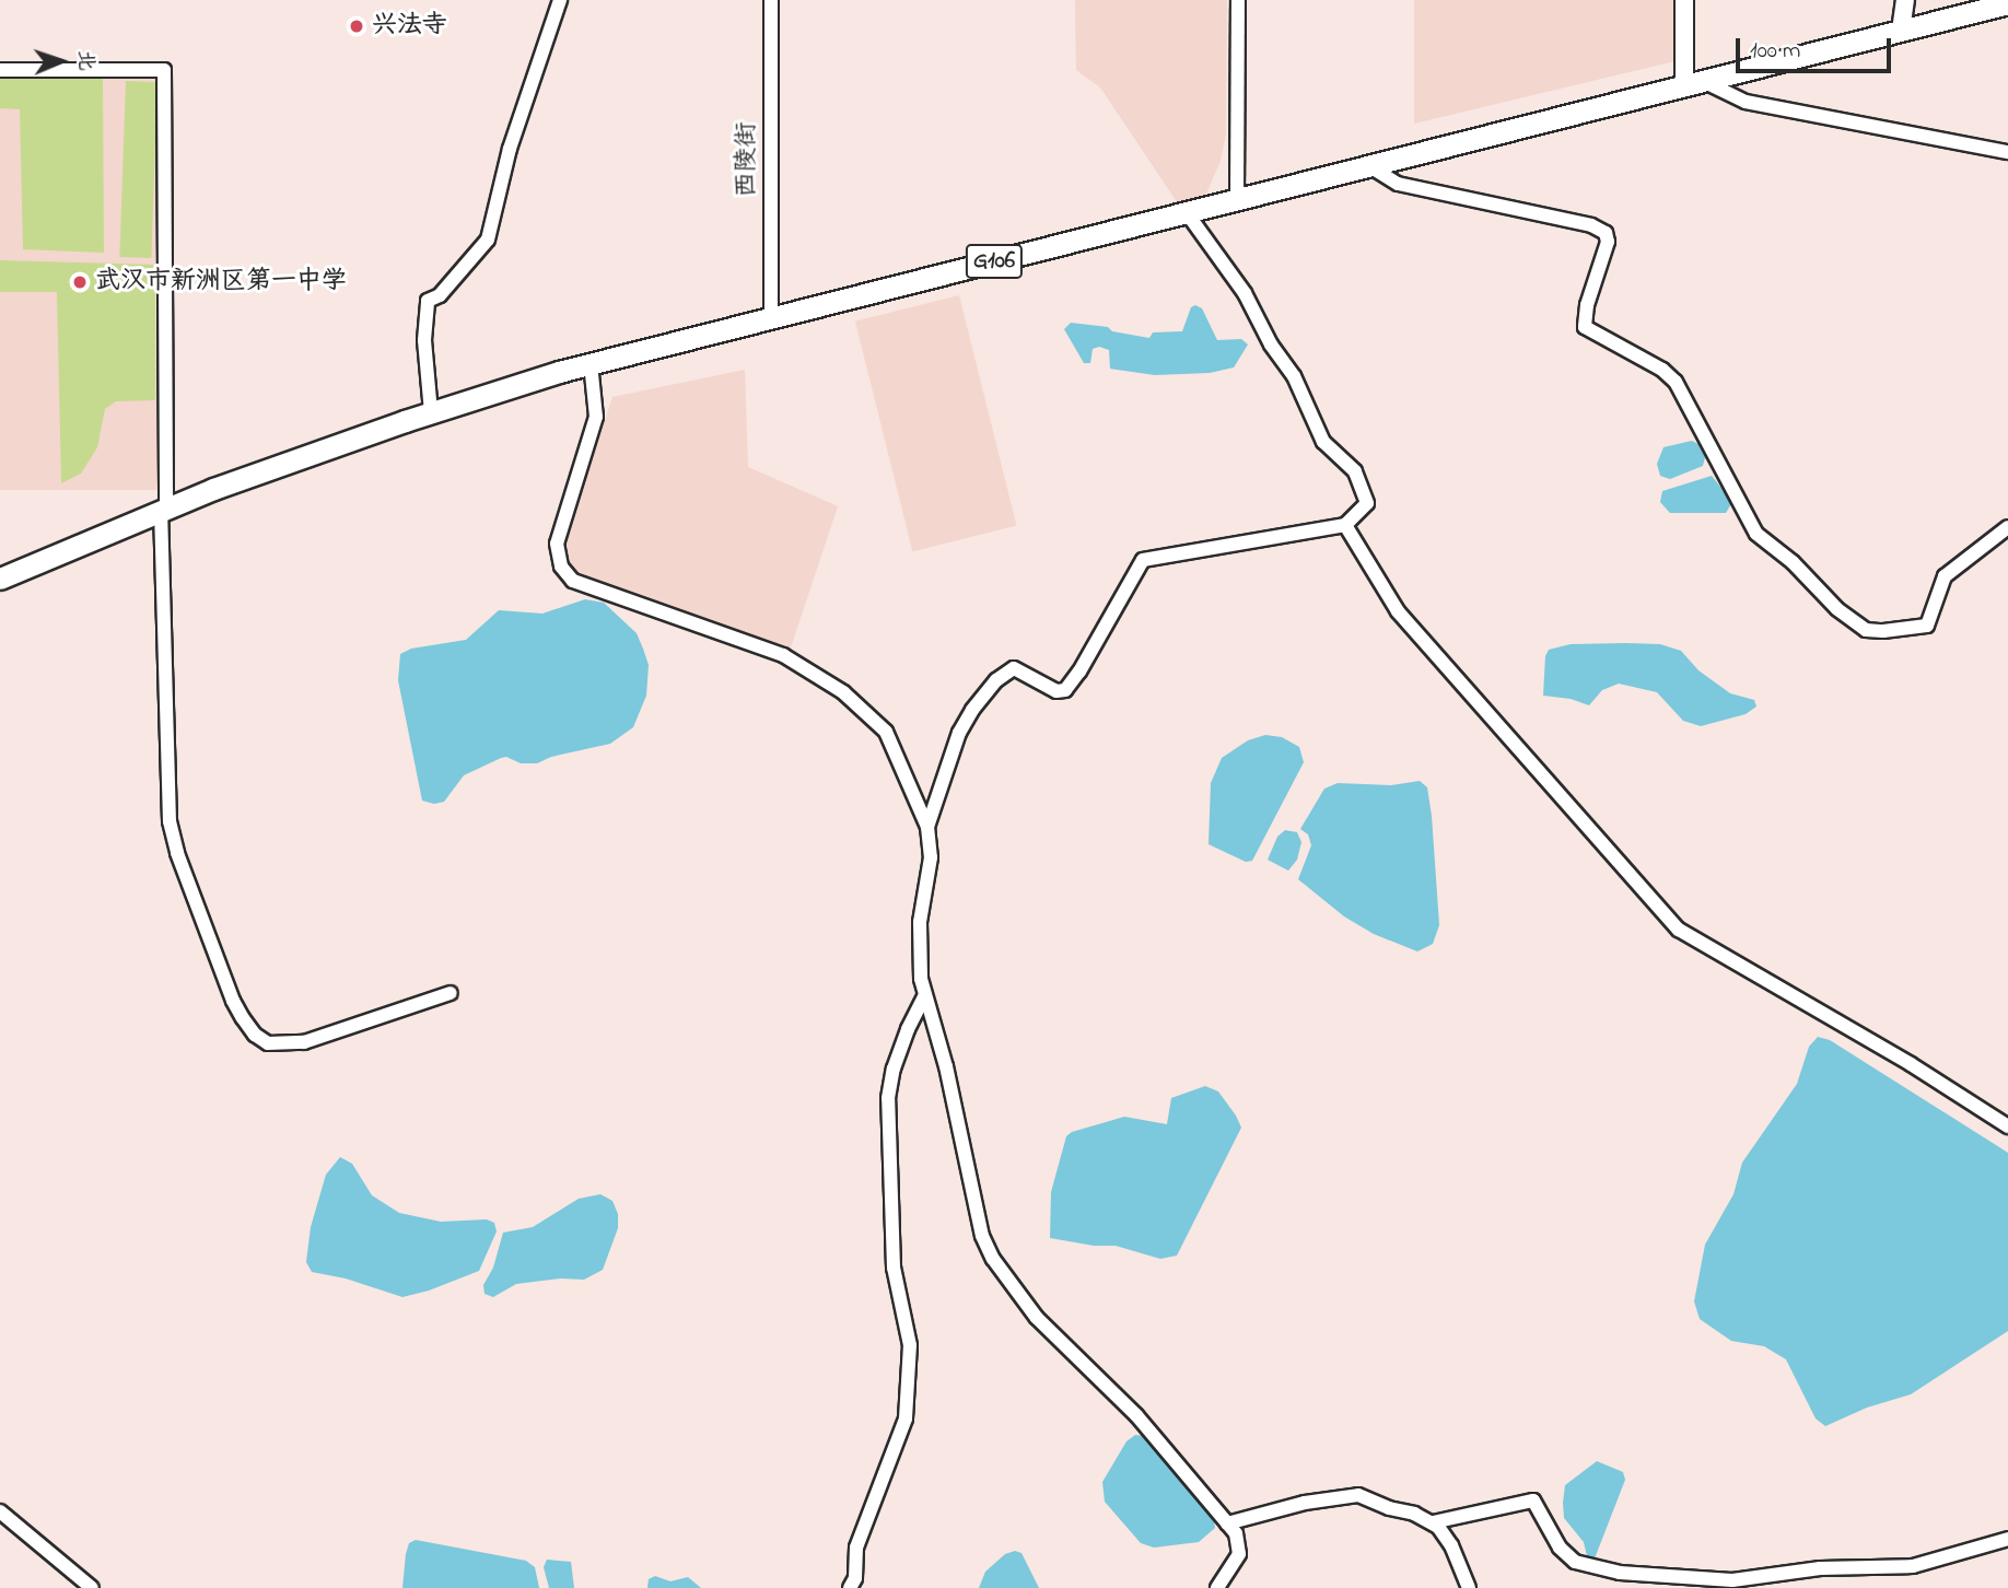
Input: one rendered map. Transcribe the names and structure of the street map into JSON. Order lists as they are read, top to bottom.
{
  "streets": {
    "highway": ["G106"],
    "street": ["西陵街"]
  },
  "crossings": [
    ["西陵街", "G106"]
  ],
  "places": ["兴法寺", "武汉市新洲区第一中学"],
  "scale_bar": "100 m",
  "north": "right"
}
